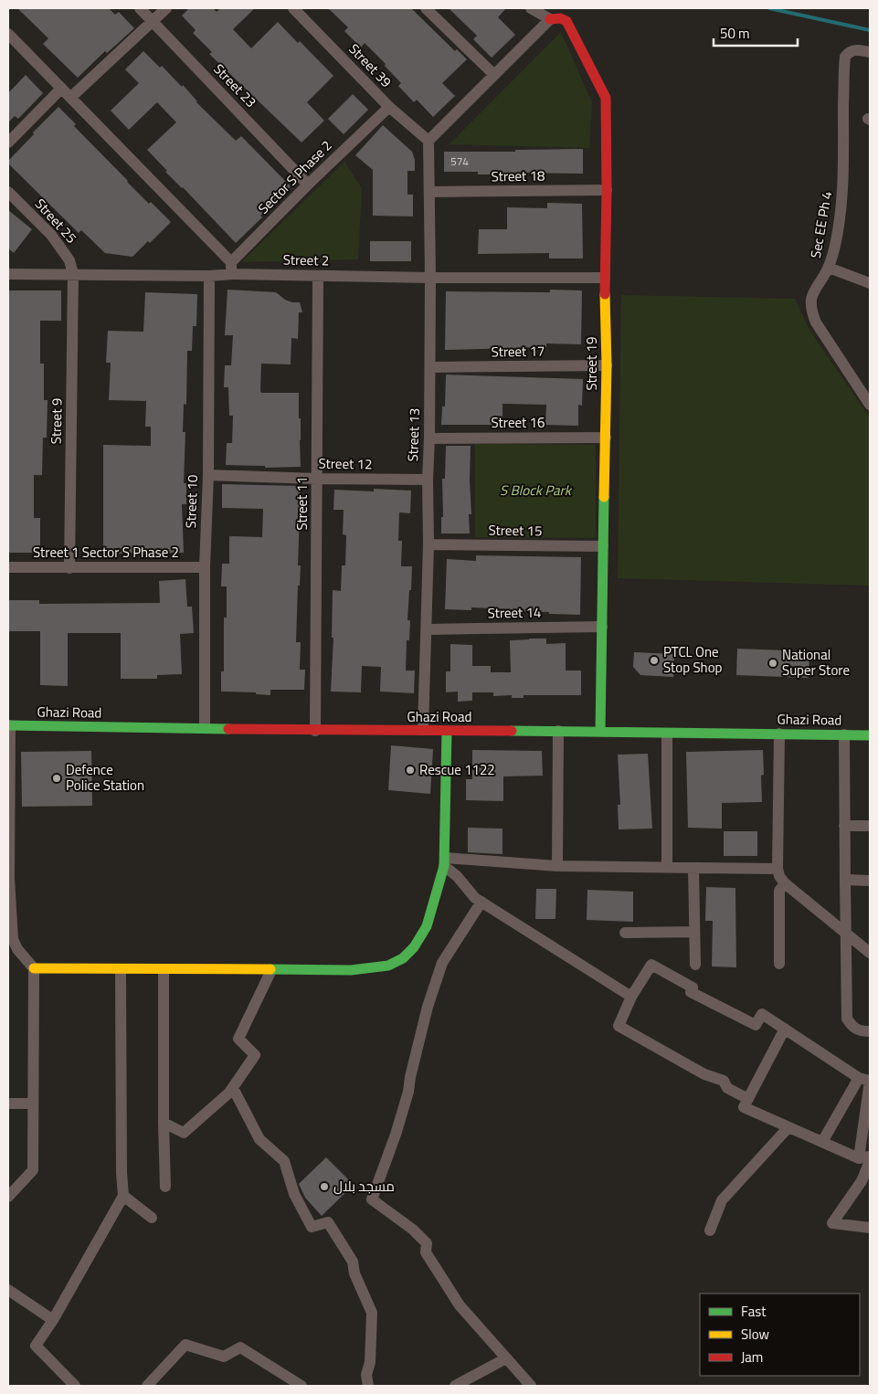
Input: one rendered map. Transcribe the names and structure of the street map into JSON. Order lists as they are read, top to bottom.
{
  "streets": {
    "street": [
      "Street 39",
      "Street 23",
      "Street 18",
      "Sector S Phase 2",
      "Street 25",
      "Sec EE Ph 4",
      "Street 2",
      "Street 17",
      "Street 19",
      "Street 9",
      "Street 16",
      "Street 13",
      "Street 12",
      "Street 10",
      "Street 11",
      "Street 15",
      "Street 1 Sector S Phase 2",
      "Street 14",
      "Ghazi Road"
    ]
  },
  "crossings": [
    ["Street 39", "Sector S Phase 2"],
    ["Street 39", "Street 13"],
    ["Street 23", "Sector S Phase 2"],
    ["Street 18", "Street 19"],
    ["Street 18", "Street 13"],
    ["Sector S Phase 2", "Street 2"],
    ["Street 25", "Street 2"],
    ["Street 25", "Street 9"],
    ["Street 2", "Street 19"],
    ["Street 2", "Street 9"],
    ["Street 2", "Street 13"],
    ["Street 2", "Street 10"],
    ["Street 2", "Street 11"],
    ["Street 17", "Street 19"],
    ["Street 17", "Street 13"],
    ["Street 19", "Street 16"],
    ["Street 19", "Street 15"],
    ["Street 19", "Street 14"],
    ["Street 19", "Ghazi Road"],
    ["Street 9", "Street 1 Sector S Phase 2"],
    ["Street 16", "Street 13"],
    ["Street 13", "Street 12"],
    ["Street 13", "Street 15"],
    ["Street 13", "Street 14"],
    ["Street 13", "Ghazi Road"],
    ["Street 12", "Street 10"],
    ["Street 12", "Street 11"],
    ["Street 10", "Street 1 Sector S Phase 2"],
    ["Street 10", "Ghazi Road"],
    ["Street 11", "Ghazi Road"]
  ],
  "parks": ["S Block Park"],
  "places": [
    "PTCL One Stop Shop",
    "National Super Store",
    "Rescue 1122",
    "Defence Police Station",
    "مسجد بلال"
  ],
  "house_numbers": ["574"],
  "legend": ["Fast", "Slow", "Jam"],
  "scale_bar": "50 m"
}
